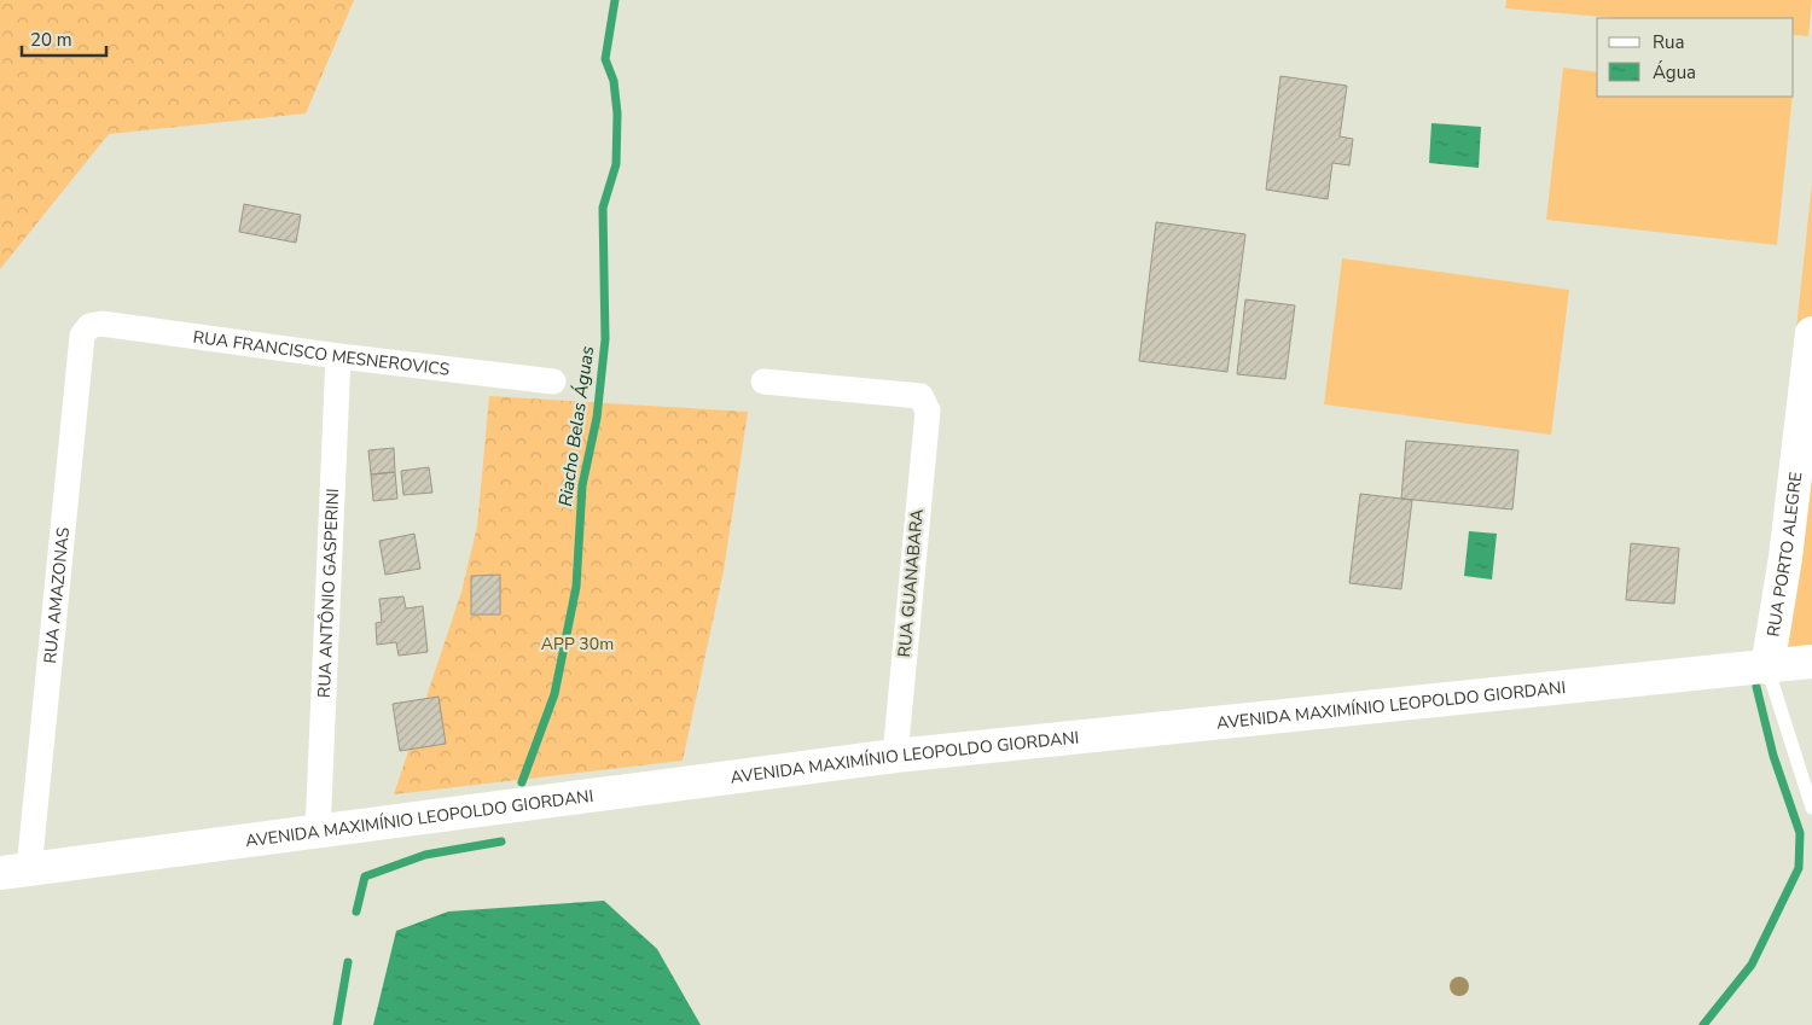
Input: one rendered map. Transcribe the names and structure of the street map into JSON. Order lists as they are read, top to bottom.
{
  "streets": {
    "street": [
      "RUA FRANCISCO MESNEROVICS",
      "RUA PORTO ALEGRE",
      "RUA GUANABARA",
      "RUA ANTÔNIO GASPERINI",
      "RUA AMAZONAS",
      "AVENIDA MAXIMÍNIO LEOPOLDO GIORDANI"
    ]
  },
  "crossings": [
    ["RUA FRANCISCO MESNEROVICS", "RUA ANTÔNIO GASPERINI"],
    ["RUA FRANCISCO MESNEROVICS", "RUA AMAZONAS"],
    ["RUA PORTO ALEGRE", "AVENIDA MAXIMÍNIO LEOPOLDO GIORDANI"],
    ["RUA GUANABARA", "AVENIDA MAXIMÍNIO LEOPOLDO GIORDANI"],
    ["RUA ANTÔNIO GASPERINI", "AVENIDA MAXIMÍNIO LEOPOLDO GIORDANI"],
    ["RUA AMAZONAS", "AVENIDA MAXIMÍNIO LEOPOLDO GIORDANI"]
  ],
  "water": ["Riacho Belas Águas"],
  "parks": ["APP 30m"],
  "legend": ["Rua", "Água"],
  "scale_bar": "20 m"
}
